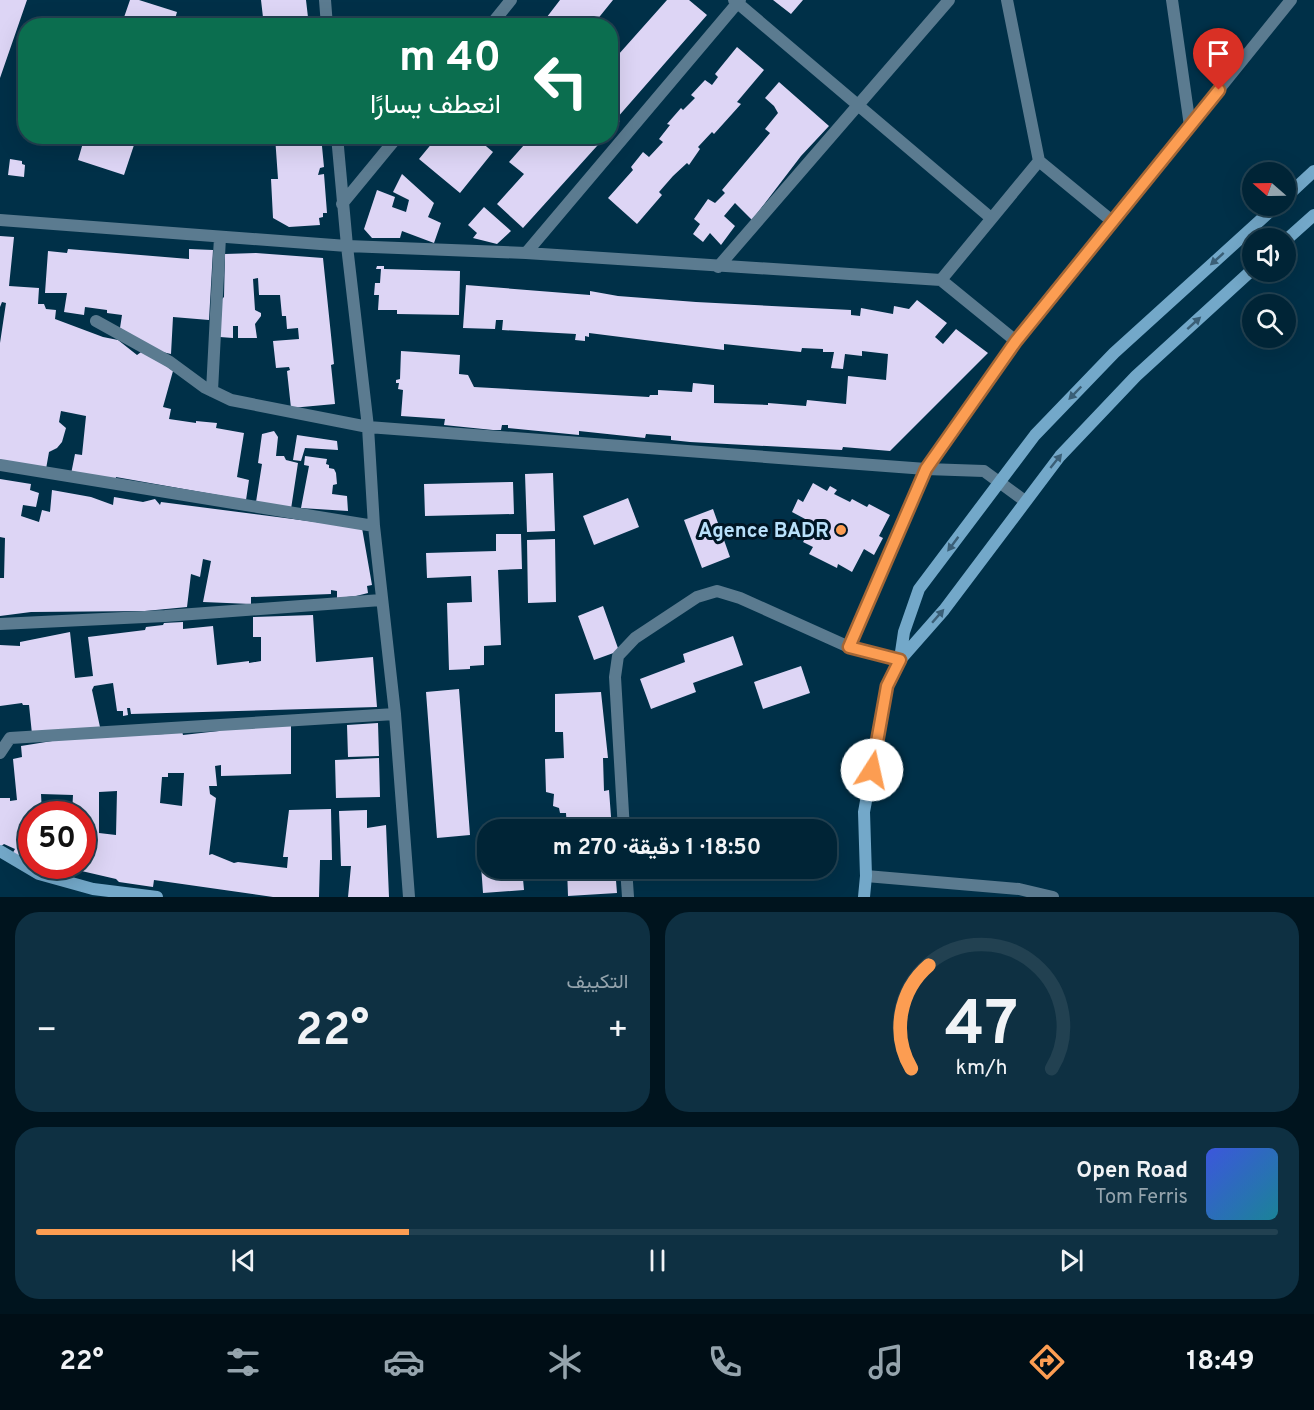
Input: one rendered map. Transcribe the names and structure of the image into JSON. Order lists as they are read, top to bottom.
{
  "places": ["Agence BADR"],
  "north": "left",
  "page": {
    "turn": ["40 m", "انعطف يسارًا"],
    "limit": "50",
    "trip": "18:50 · 1 دقيقة · 270 m",
    "tile": "التكييف",
    "heat": ["−", "22°", "+"],
    "song": ["Open Road", "Tom Ferris"],
    "tabs": ["18:49", "22°"],
    "gauge": ["47", "km/h"]
  }
}
